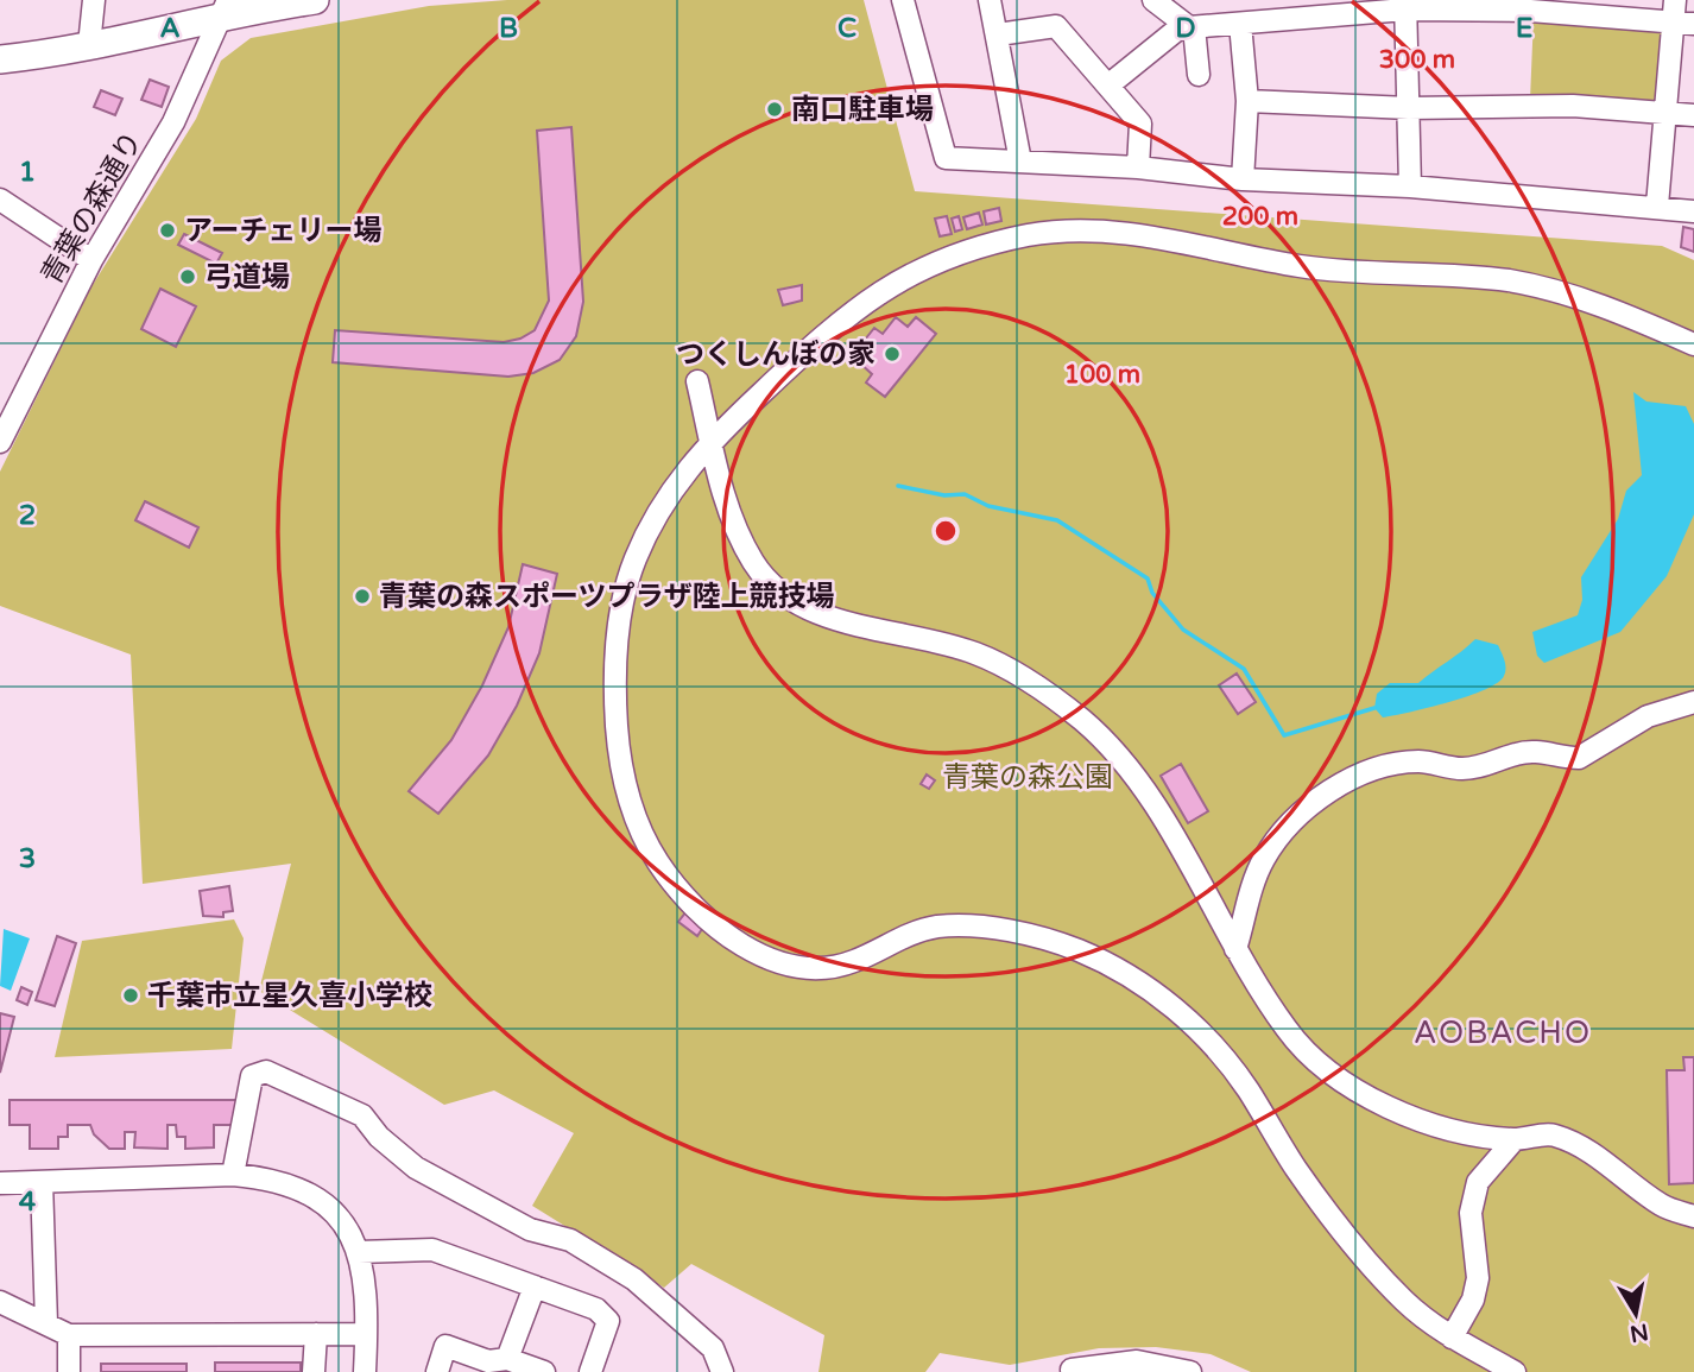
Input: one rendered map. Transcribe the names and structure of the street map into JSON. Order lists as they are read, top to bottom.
{
  "streets": {
    "street": ["青葉の森通り"]
  },
  "districts": ["AOBACHO"],
  "parks": ["青葉の森公園"],
  "places": [
    "南口駐車場",
    "アーチェリー場",
    "弓道場",
    "つくしんぼの家",
    "青葉の森スポーツプラザ陸上競技場",
    "千葉市立星久喜小学校"
  ],
  "north": "bottom",
  "grid": {
    "columns": [
      "A",
      "B",
      "C",
      "D",
      "E"
    ],
    "rows": [
      "1",
      "2",
      "3",
      "4"
    ]
  },
  "rings": ["300 m", "200 m", "100 m"]
}
